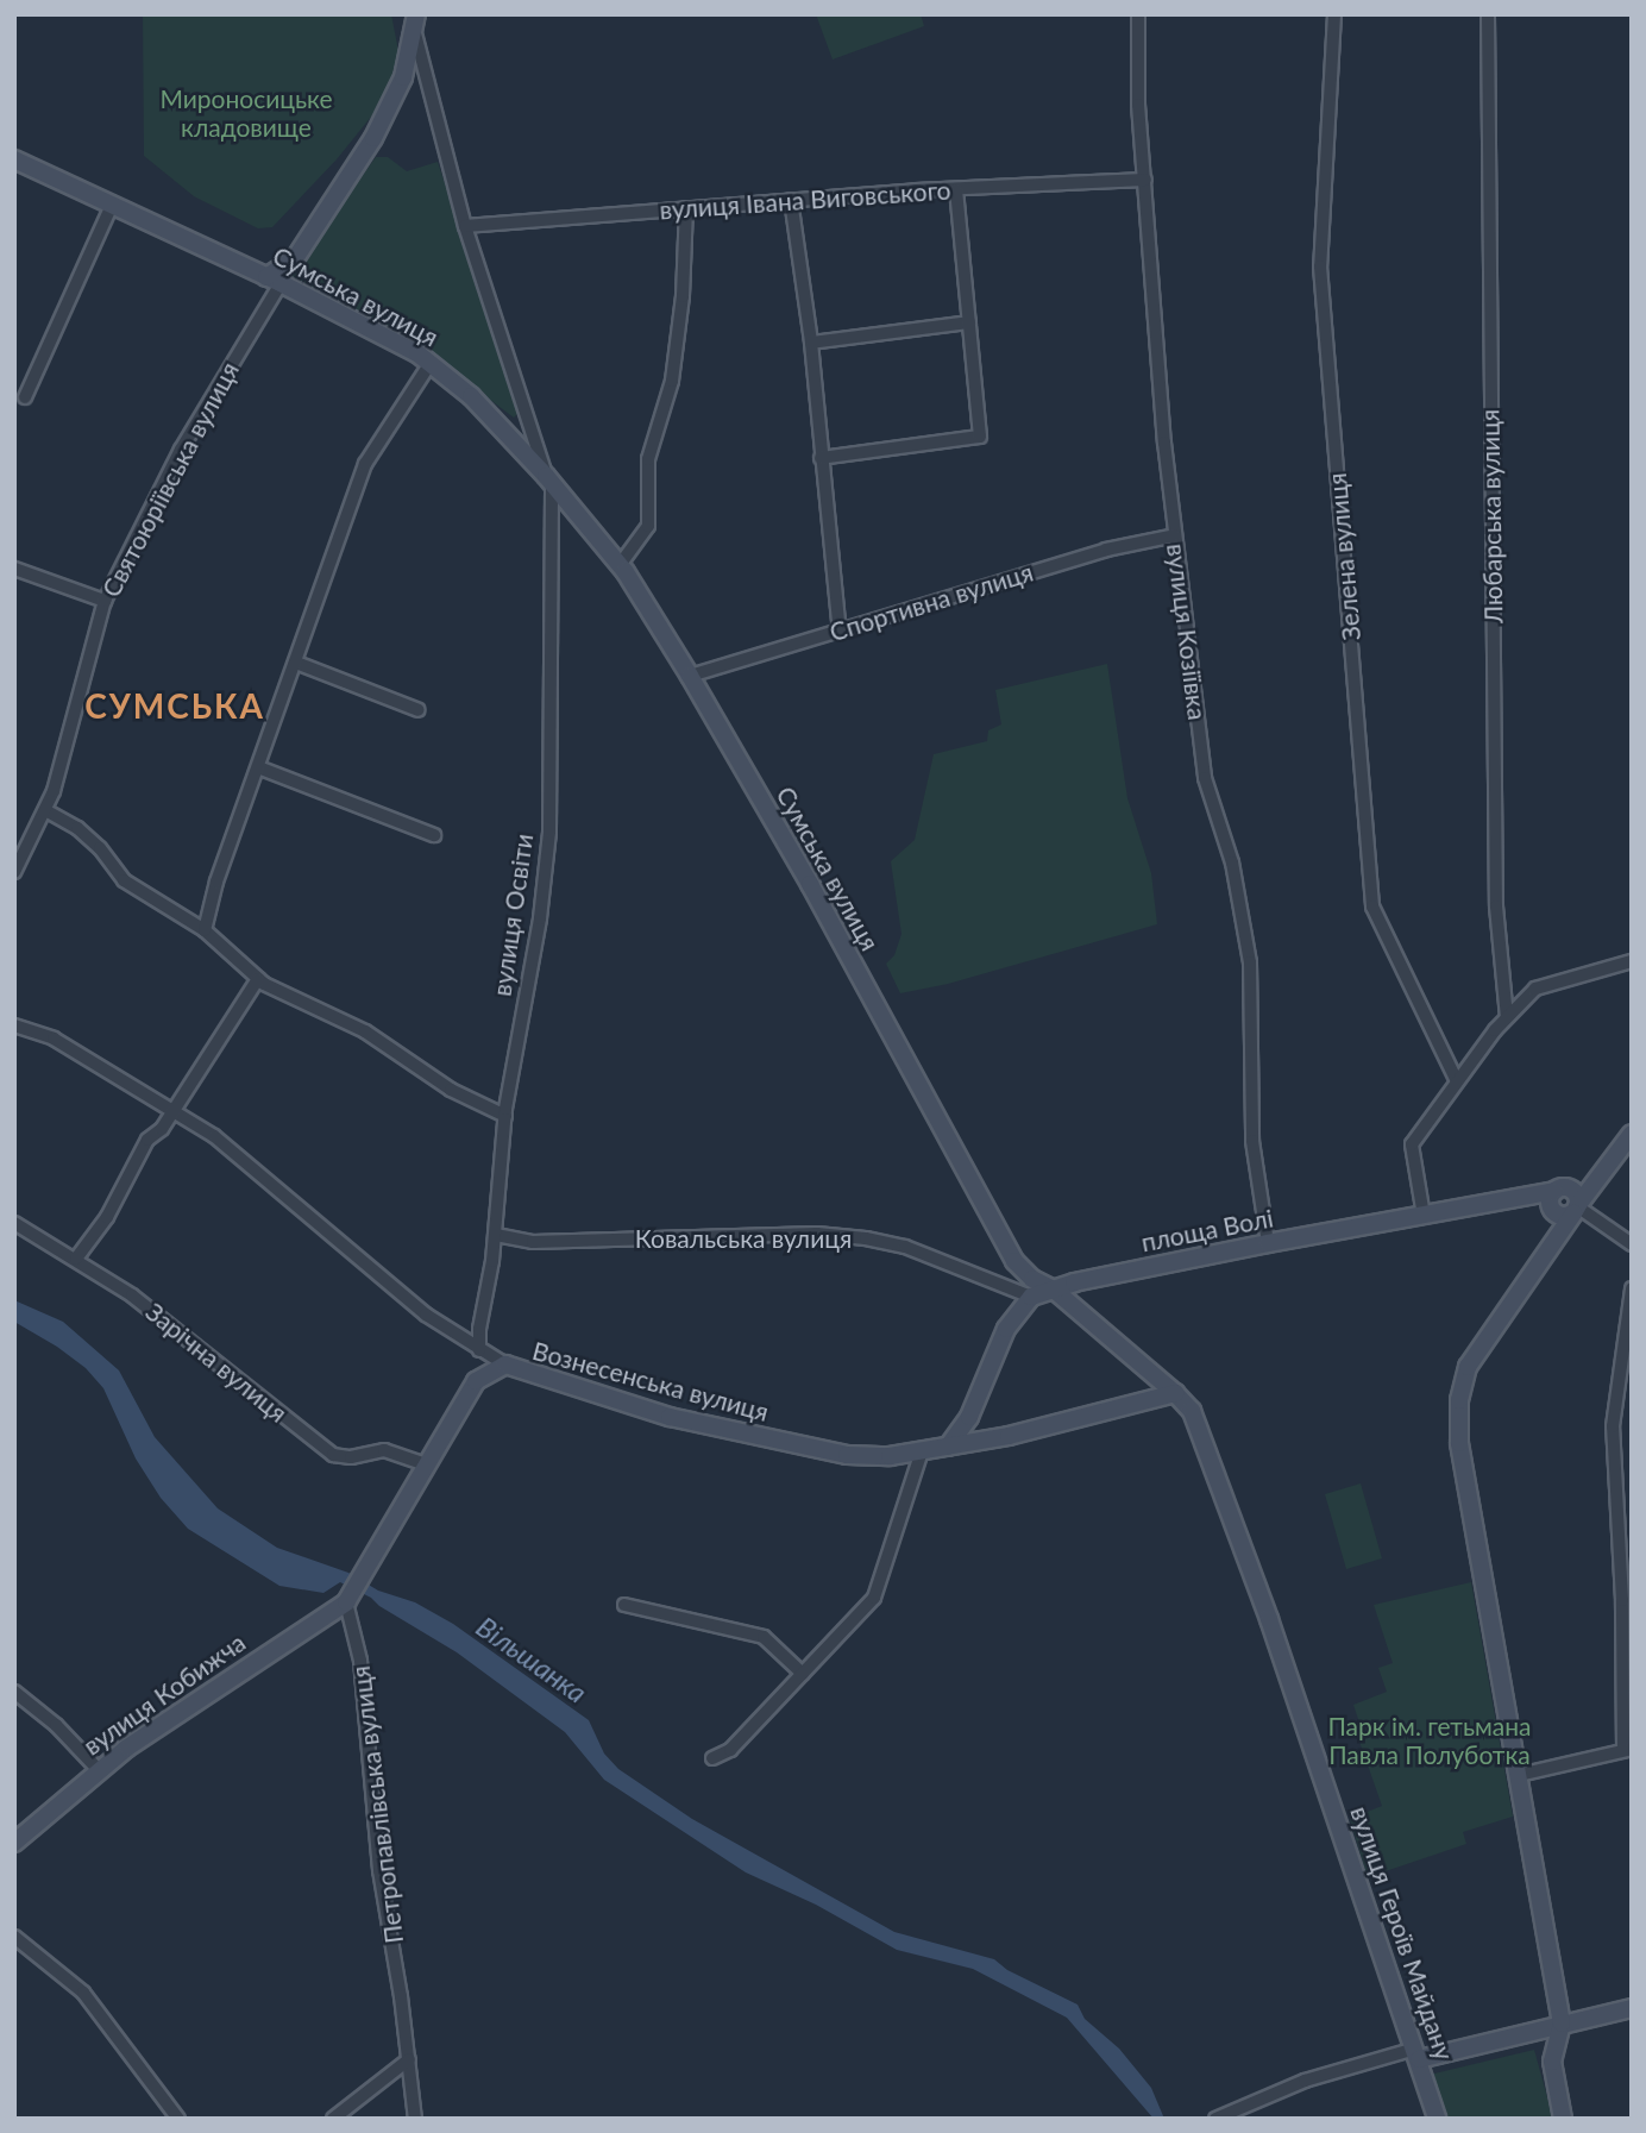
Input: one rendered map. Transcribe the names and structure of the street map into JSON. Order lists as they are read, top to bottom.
{
  "streets": {
    "main road": [
      "Сумська вулиця",
      "площа Волі",
      "Вознесенська вулиця",
      "вулиця Кобижча",
      "вулиця Героїв Майдану"
    ],
    "street": [
      "вулиця Івана Виговського",
      "Святоюріївська вулиця",
      "Любарська вулиця",
      "Зелена вулиця",
      "Спортивна вулиця",
      "вулиця Козіївка",
      "вулиця Освіти",
      "Ковальська вулиця",
      "Зарічна вулиця",
      "Петропавлівська вулиця"
    ]
  },
  "crossings": [
    ["вулиця Івана Виговського", "Сумська вулиця"],
    ["вулиця Івана Виговського", "вулиця Козіївка"],
    ["Сумська вулиця", "Святоюріївська вулиця"],
    ["Сумська вулиця", "Спортивна вулиця"],
    ["Сумська вулиця", "вулиця Освіти"],
    ["Сумська вулиця", "площа Волі"],
    ["Спортивна вулиця", "вулиця Козіївка"],
    ["вулиця Козіївка", "площа Волі"],
    ["вулиця Освіти", "Ковальська вулиця"],
    ["вулиця Освіти", "Вознесенська вулиця"],
    ["площа Волі", "Ковальська вулиця"],
    ["Вознесенська вулиця", "вулиця Героїв Майдану"],
    ["вулиця Кобижча", "Петропавлівська вулиця"]
  ],
  "districts": ["СУМСЬКА"],
  "water": ["Вільшанка"],
  "parks": ["Мироносицьке кладовище", "Парк ім. гетьмана Павла Полуботка"]
}
